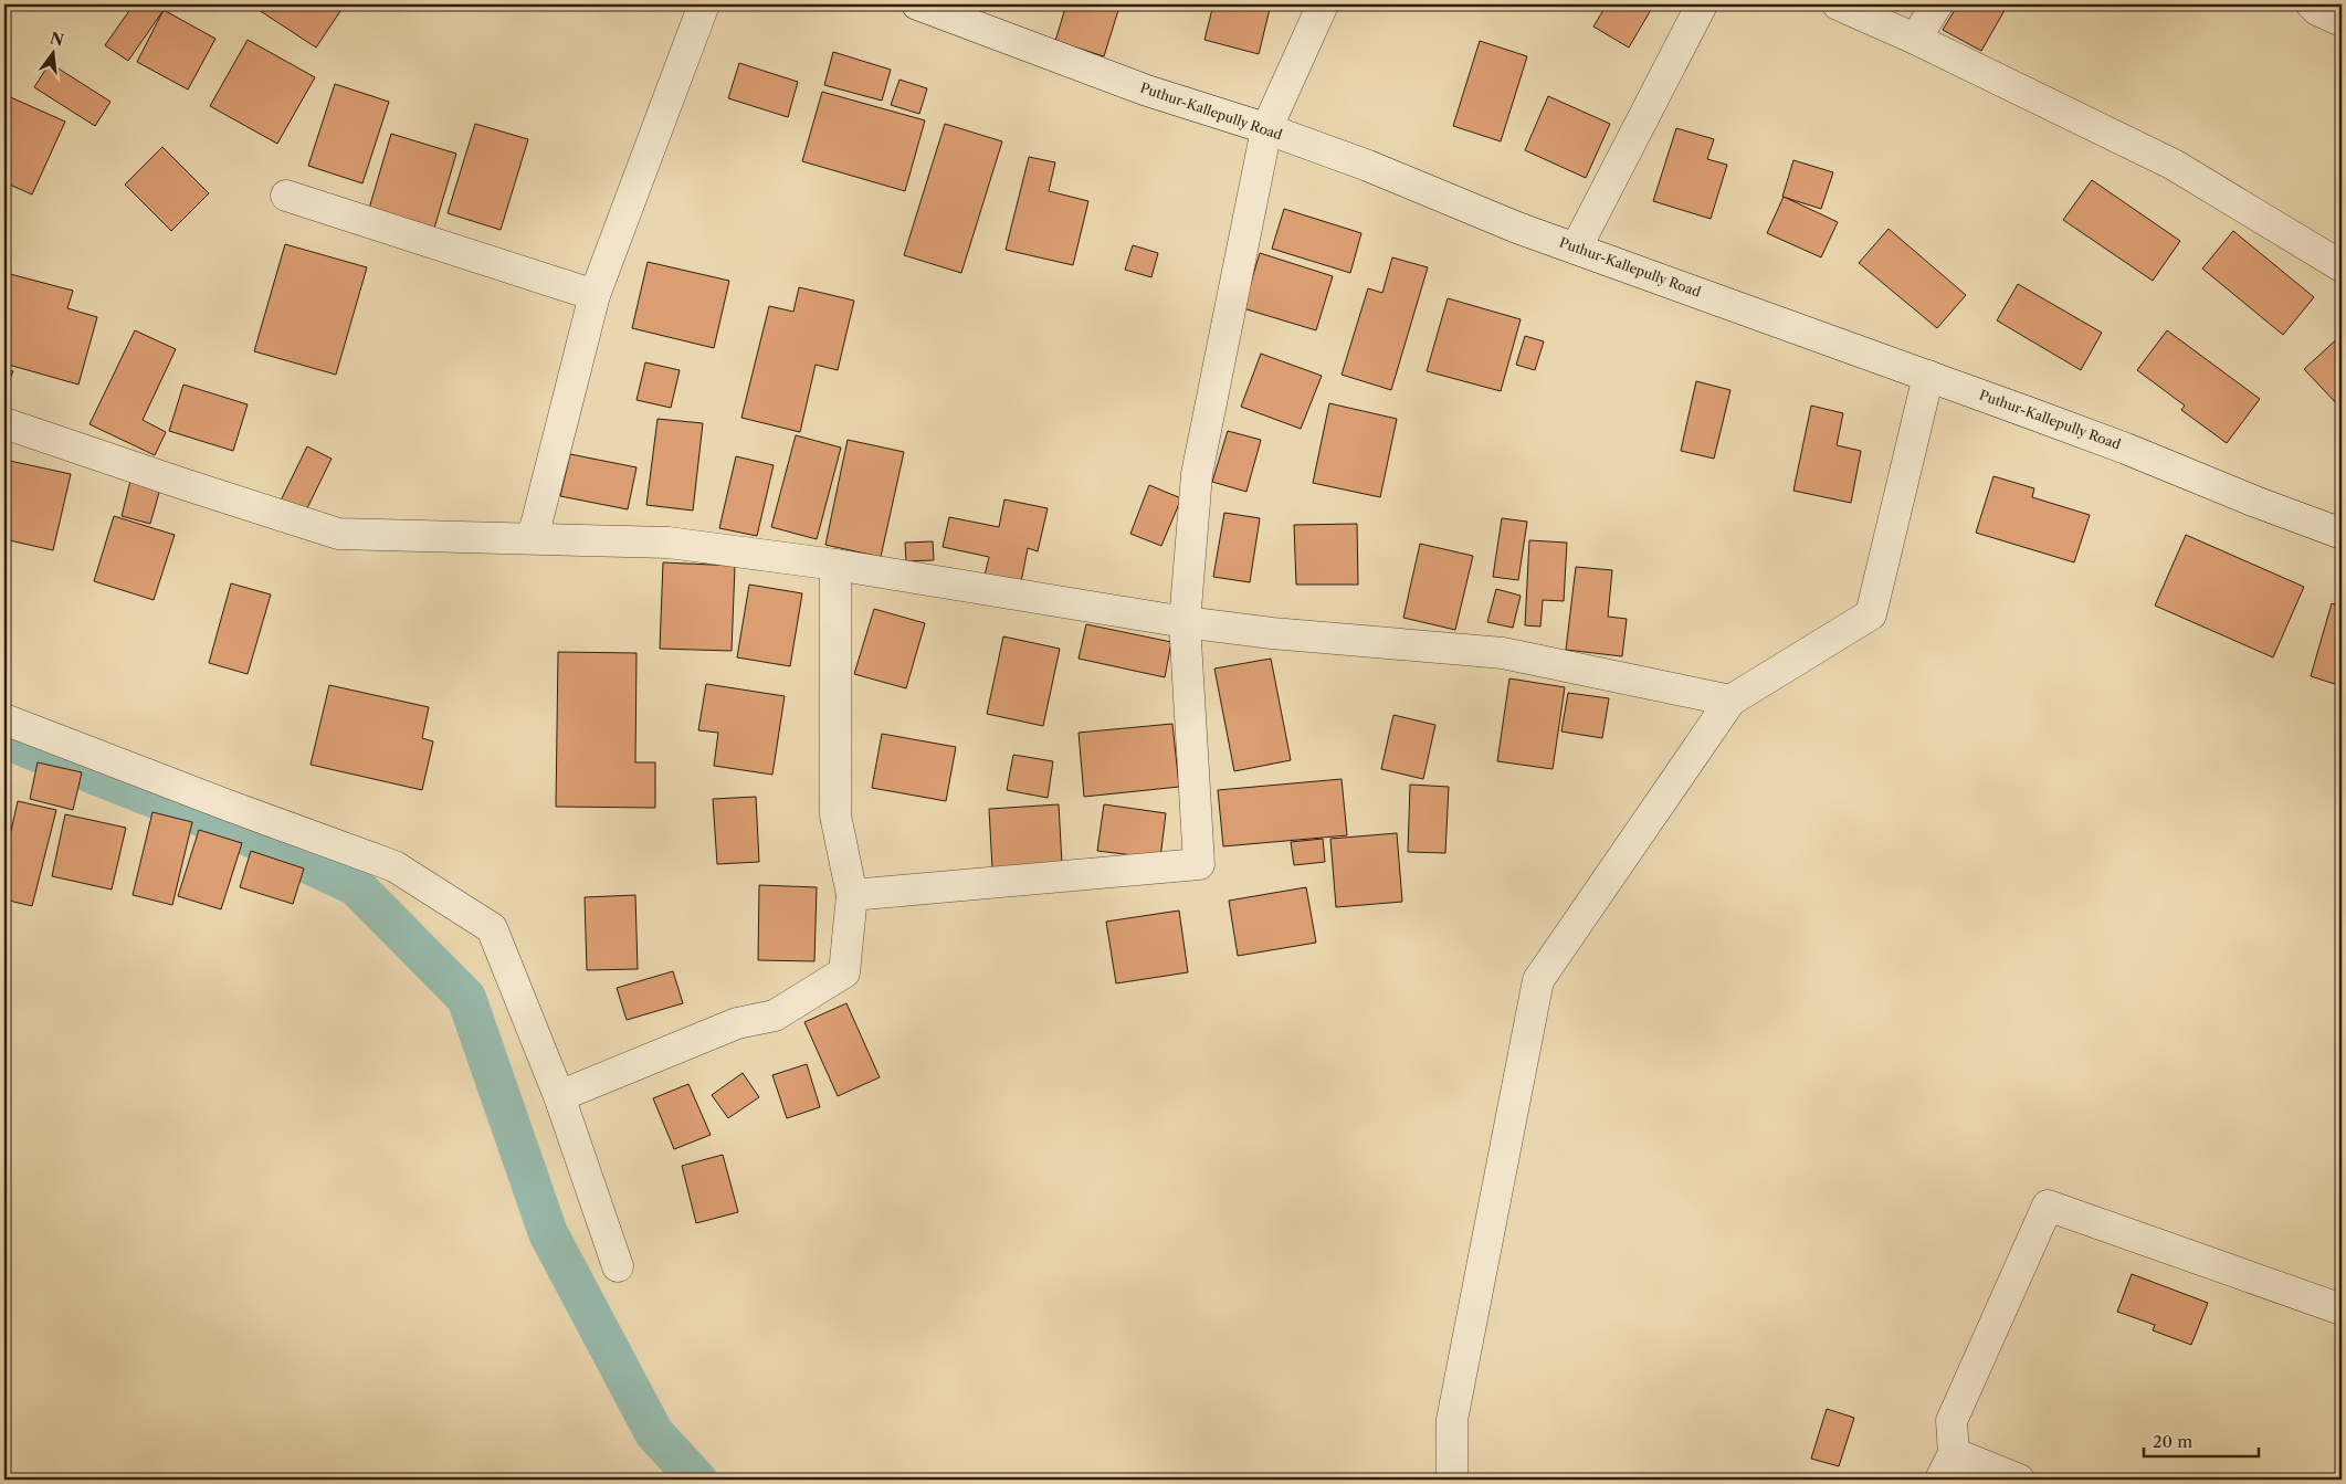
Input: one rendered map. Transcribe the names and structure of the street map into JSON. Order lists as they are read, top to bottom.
{
  "streets": {
    "street": ["Puthur-Kallepully Road"]
  },
  "scale_bar": "20 m",
  "north": "top"
}
